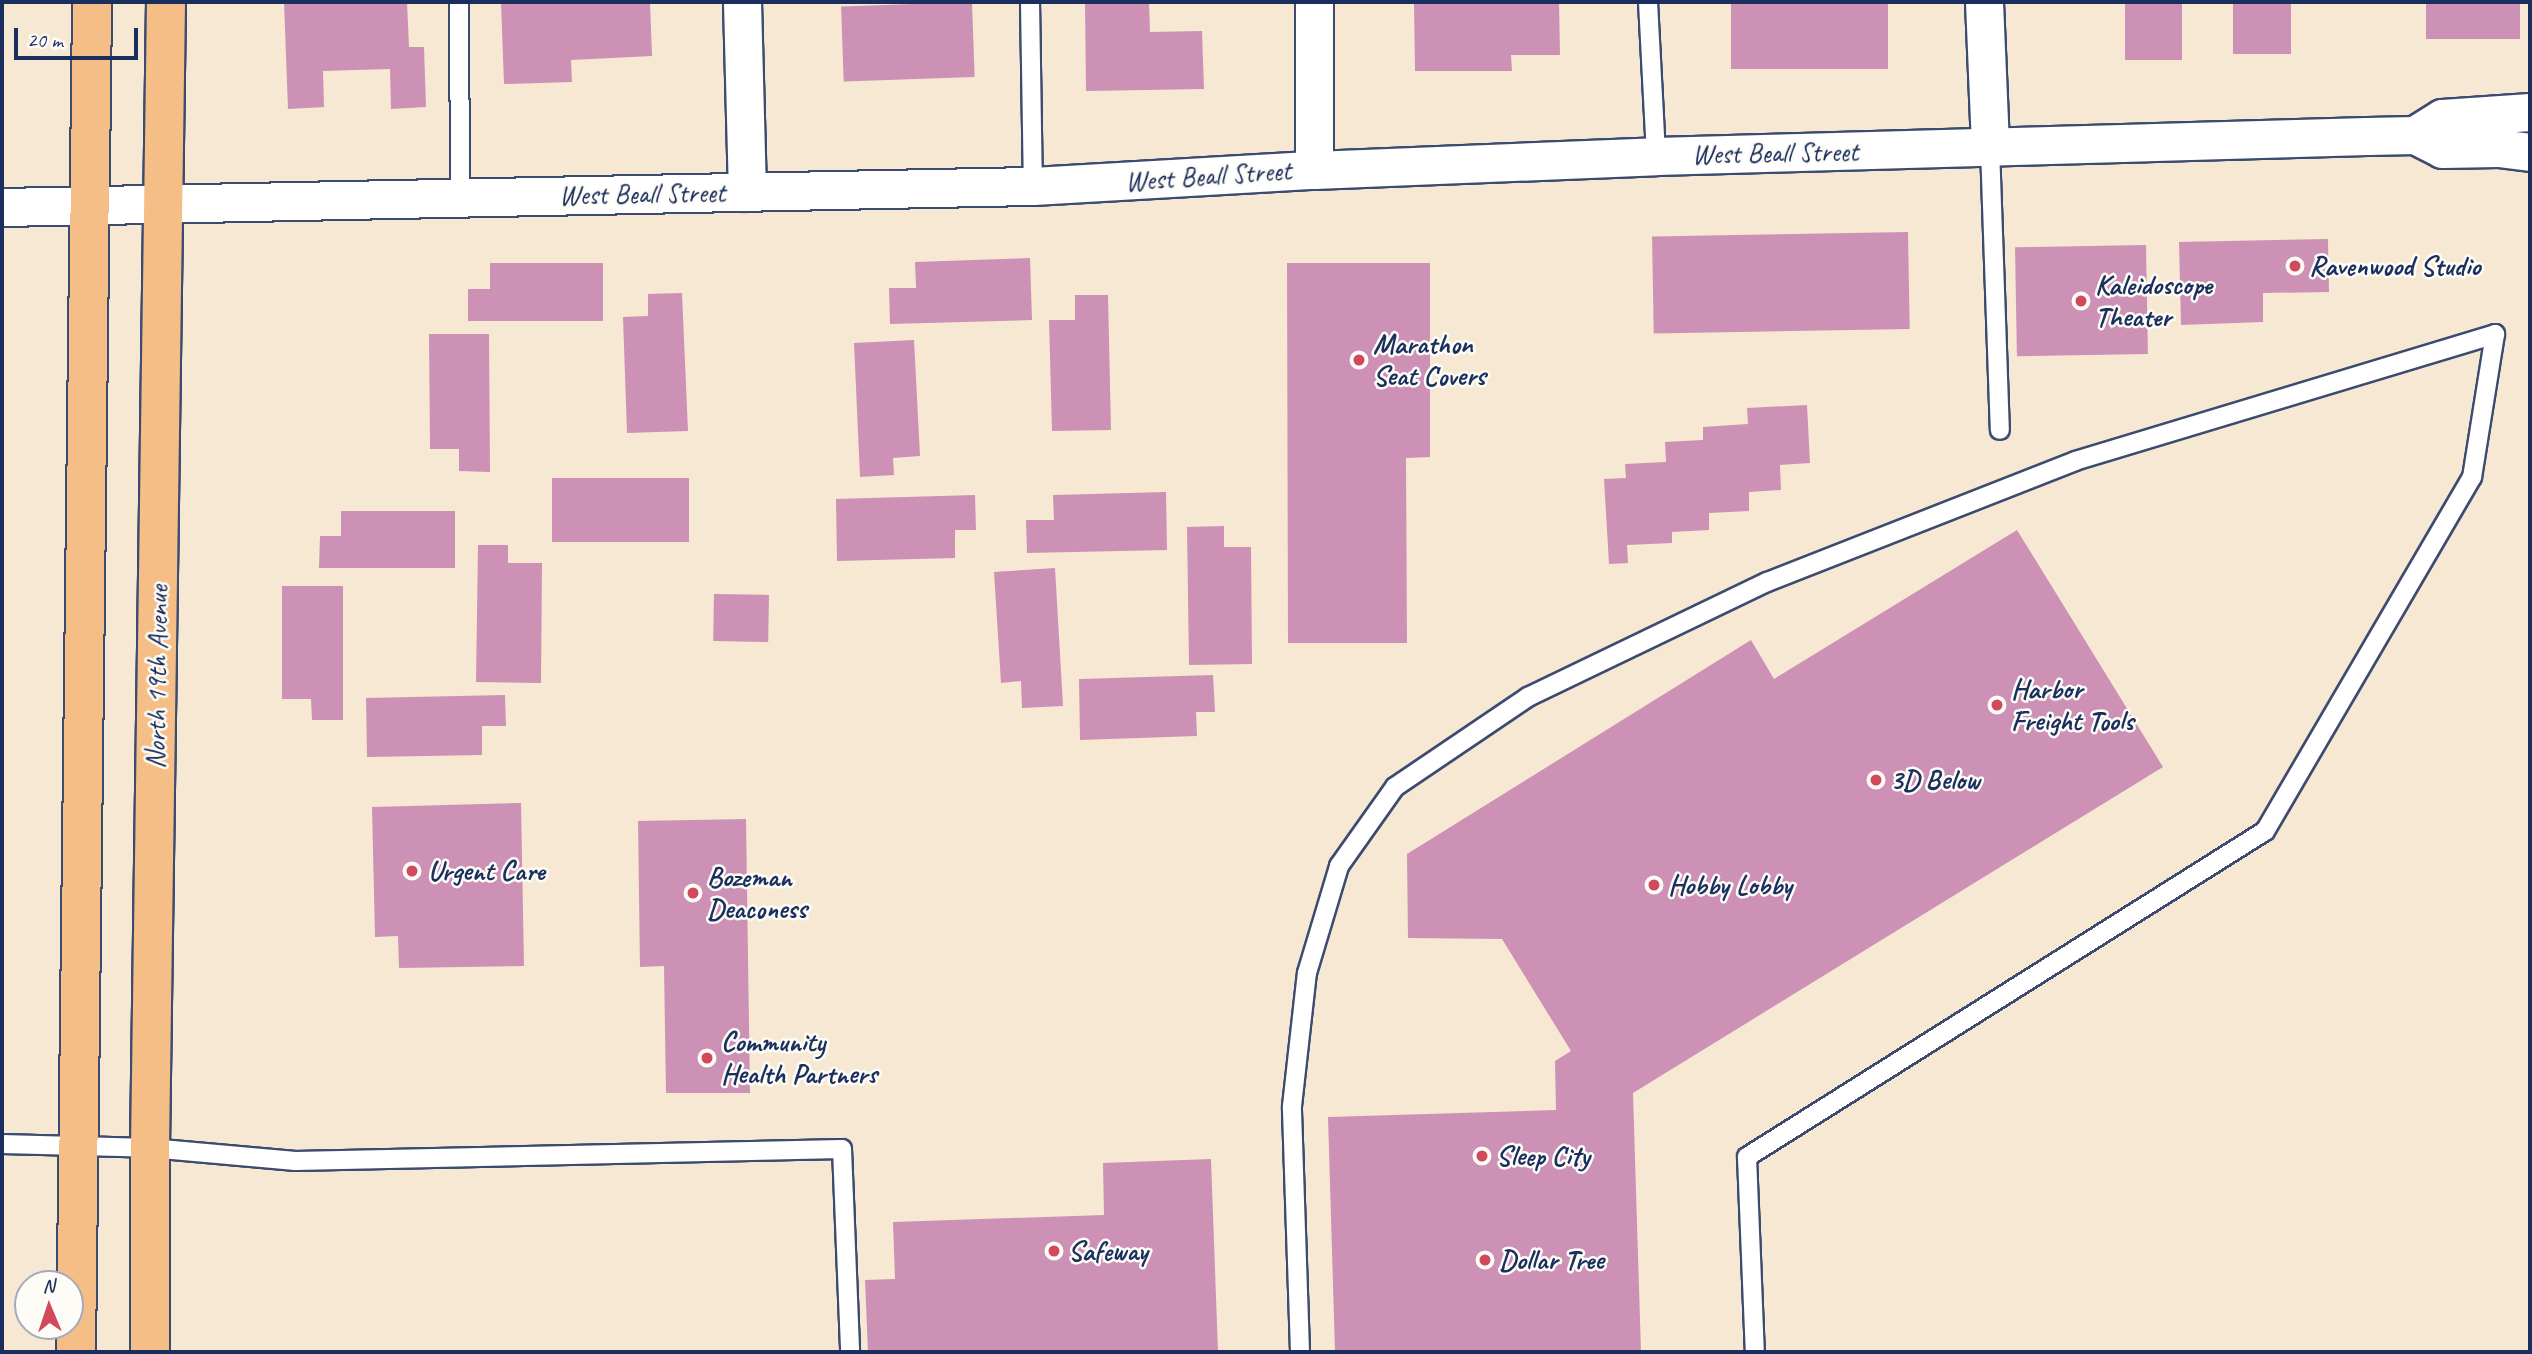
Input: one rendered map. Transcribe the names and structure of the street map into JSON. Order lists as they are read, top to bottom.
{
  "streets": {
    "main road": ["North 19th Avenue"],
    "street": ["West Beall Street"]
  },
  "crossings": [
    ["West Beall Street", "North 19th Avenue"]
  ],
  "places": [
    "Ravenwood Studio",
    "Kaleidoscope Theater",
    "Marathon Seat Covers",
    "Harbor Freight Tools",
    "3D Below",
    "Urgent Care",
    "Hobby Lobby",
    "Bozeman Deaconess",
    "Community Health Partners",
    "Sleep City",
    "Safeway",
    "Dollar Tree"
  ],
  "scale_bar": "20 m",
  "north": "top"
}
